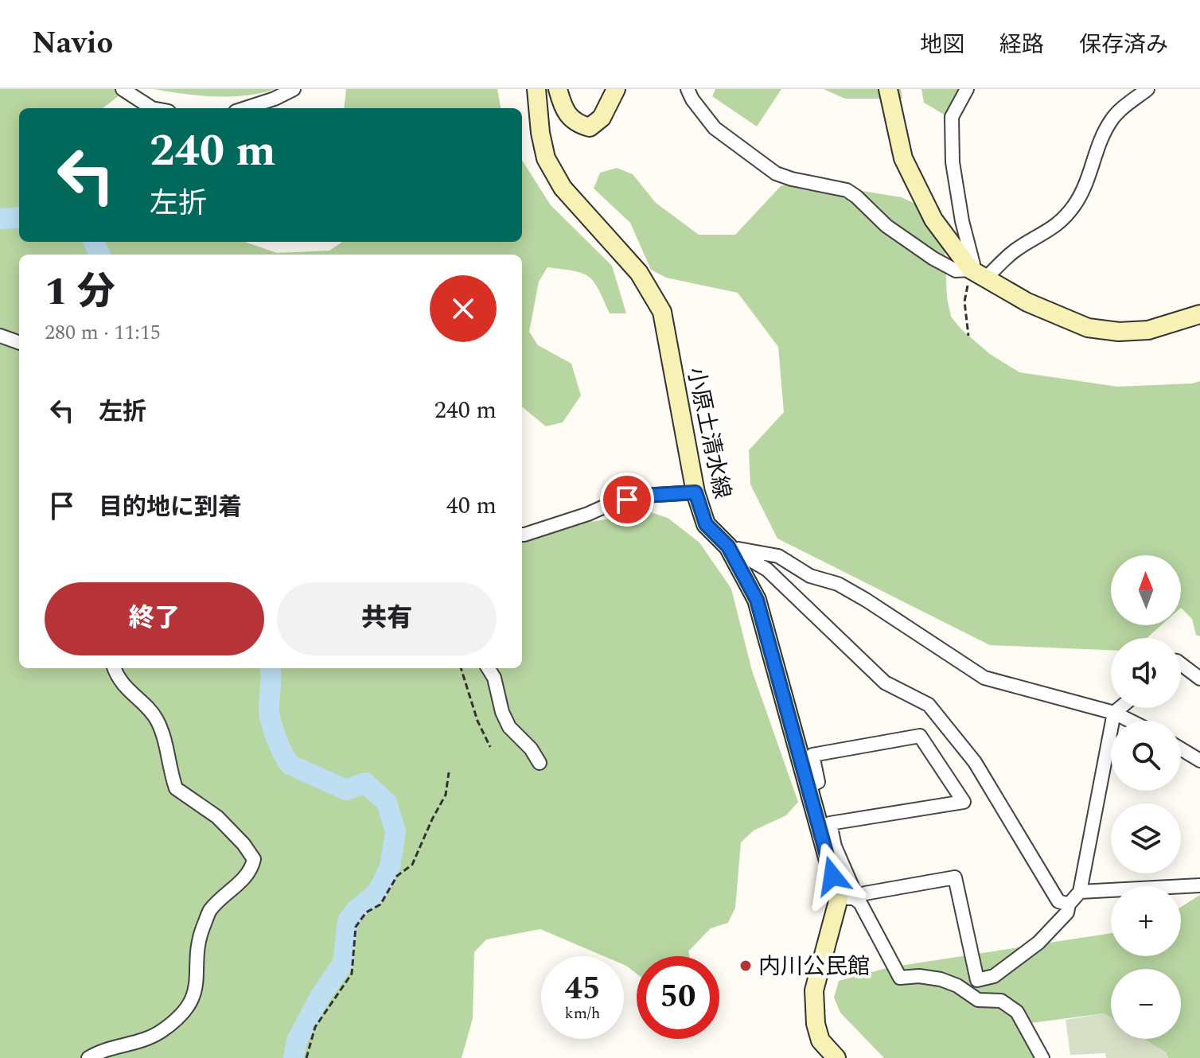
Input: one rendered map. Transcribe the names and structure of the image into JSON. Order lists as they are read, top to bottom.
{
  "streets": {
    "main road": ["小原土清水線"]
  },
  "places": ["内川公民館"],
  "north": "top",
  "page": {
    "header": "Navio",
    "nav": ["地図", "経路", "保存済み"],
    "turn": ["240 m", "左折"],
    "heading": ["1 分", "280 m · 11:15"],
    "list": [
      {
        "name": "左折",
        "value": "240 m"
      },
      {
        "name": "目的地に到着",
        "value": "40 m"
      }
    ],
    "map_buttons": ["+", "−"],
    "buttons": ["終了", "共有"],
    "speed": "45 km/h",
    "limit": "50"
  }
}
